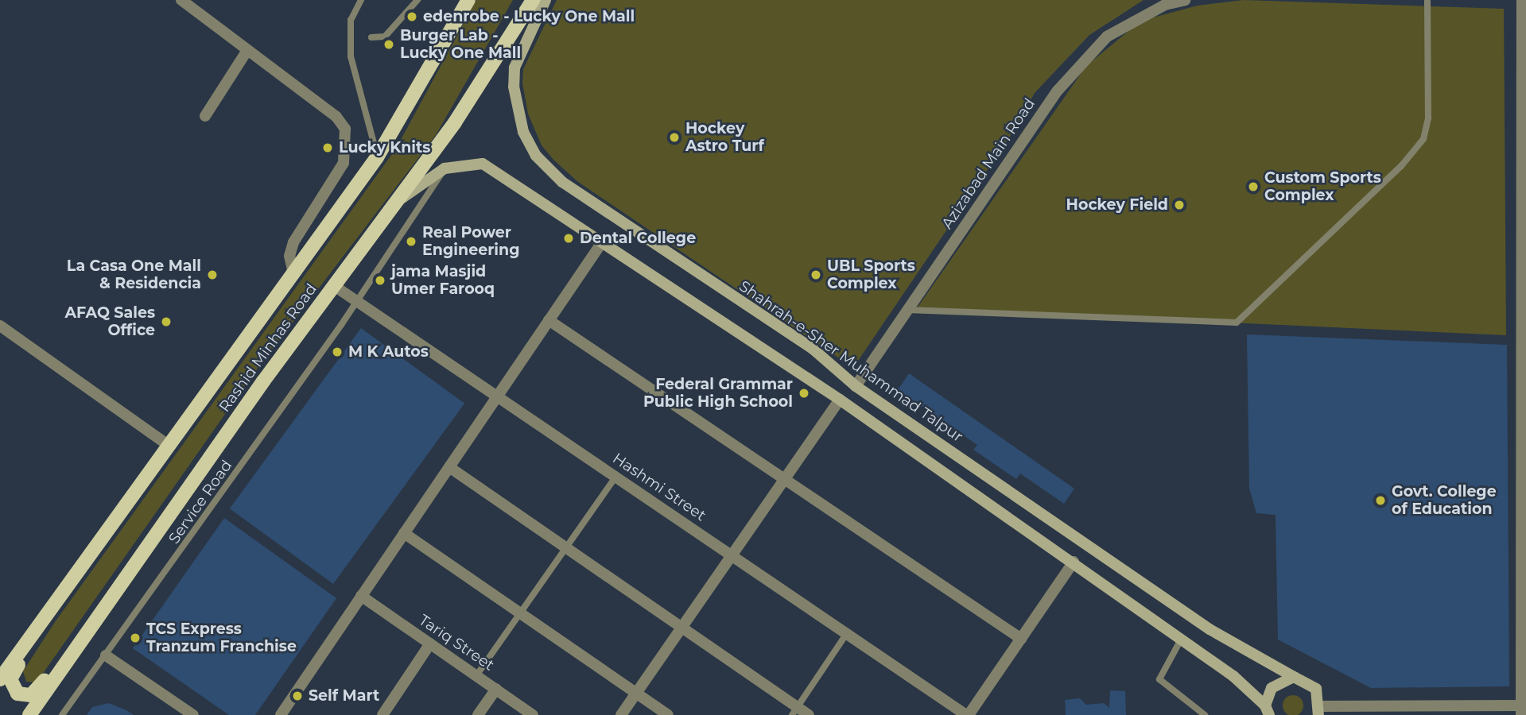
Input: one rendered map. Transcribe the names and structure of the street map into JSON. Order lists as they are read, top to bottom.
{
  "streets": {
    "main road": ["Rashid Minhas Road", "Shahrah-e-Sher Muhammad Talpur"],
    "street": ["Azizabad Main Road", "Hashmi Street", "Tariq Street"],
    "lane": ["Service Road"]
  },
  "crossings": [
    ["Azizabad Main Road", "Shahrah-e-Sher Muhammad Talpur"],
    ["Rashid Minhas Road", "Hashmi Street"],
    ["Hashmi Street", "Service Road"]
  ],
  "places": [
    "edenrobe - Lucky One Mall",
    "Burger Lab - Lucky One Mall",
    "Hockey Astro Turf",
    "Lucky Knits",
    "Custom Sports Complex",
    "Hockey Field",
    "Dental College",
    "Real Power Engineering",
    "La Casa One Mall & Residencia",
    "UBL Sports Complex",
    "jama Masjid Umer Farooq",
    "AFAQ Sales Office",
    "M K Autos",
    "Federal Grammar Public High School",
    "Govt. College of Education",
    "TCS Express Tranzum Franchise",
    "Self Mart"
  ]
}
